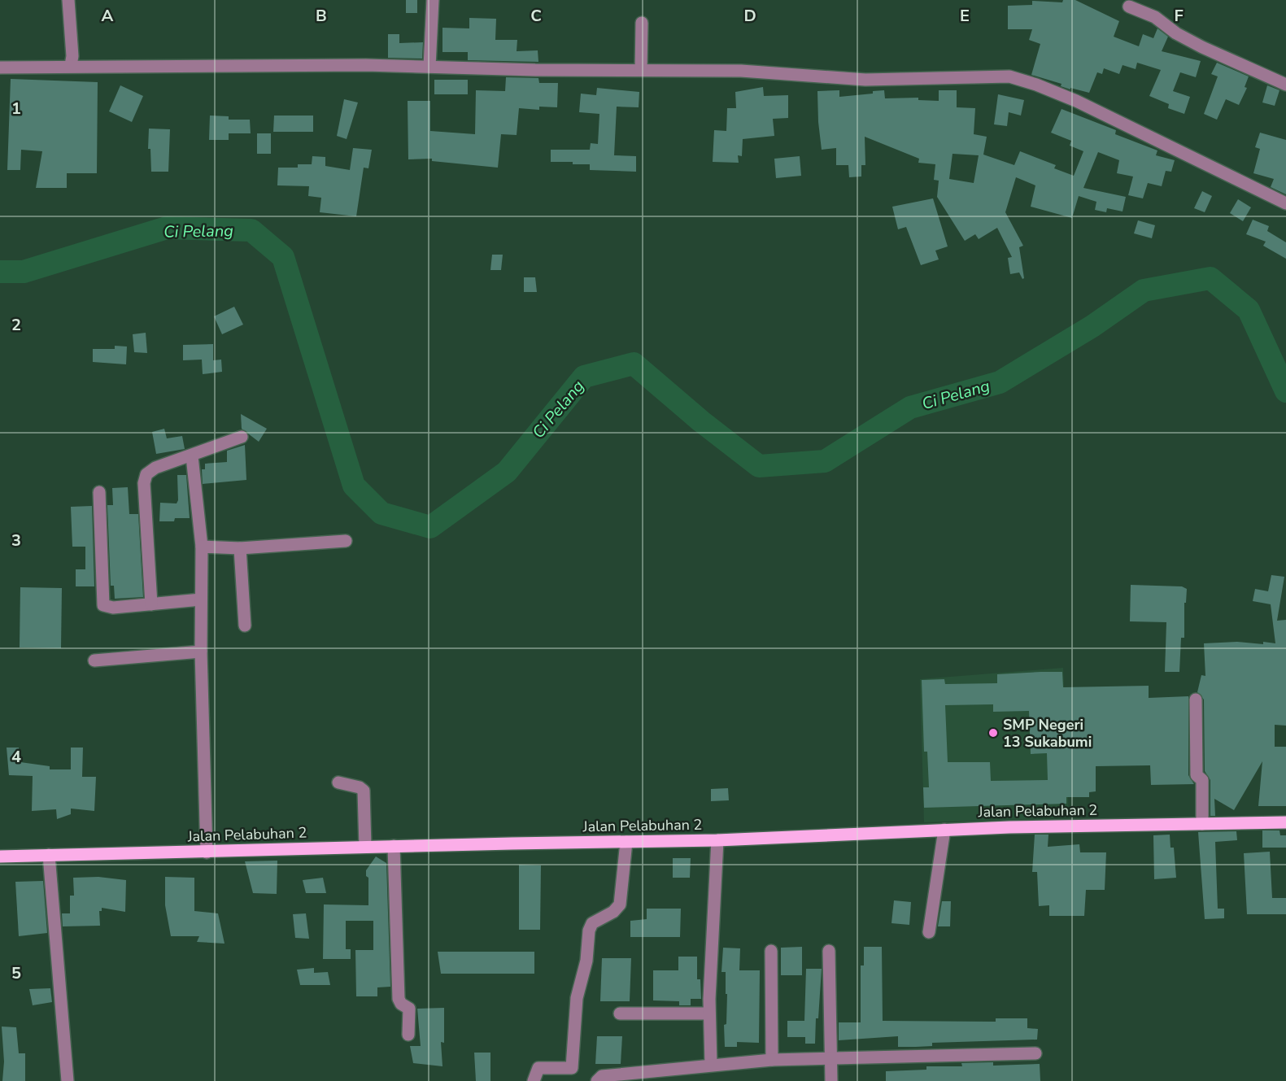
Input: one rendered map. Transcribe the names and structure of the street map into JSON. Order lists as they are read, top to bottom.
{
  "streets": {
    "main road": ["Jalan Pelabuhan 2"]
  },
  "water": ["Ci Pelang"],
  "places": ["SMP Negeri 13 Sukabumi"],
  "grid": {
    "columns": [
      "A",
      "B",
      "C",
      "D",
      "E",
      "F"
    ],
    "rows": [
      "1",
      "2",
      "3",
      "4",
      "5"
    ]
  }
}
